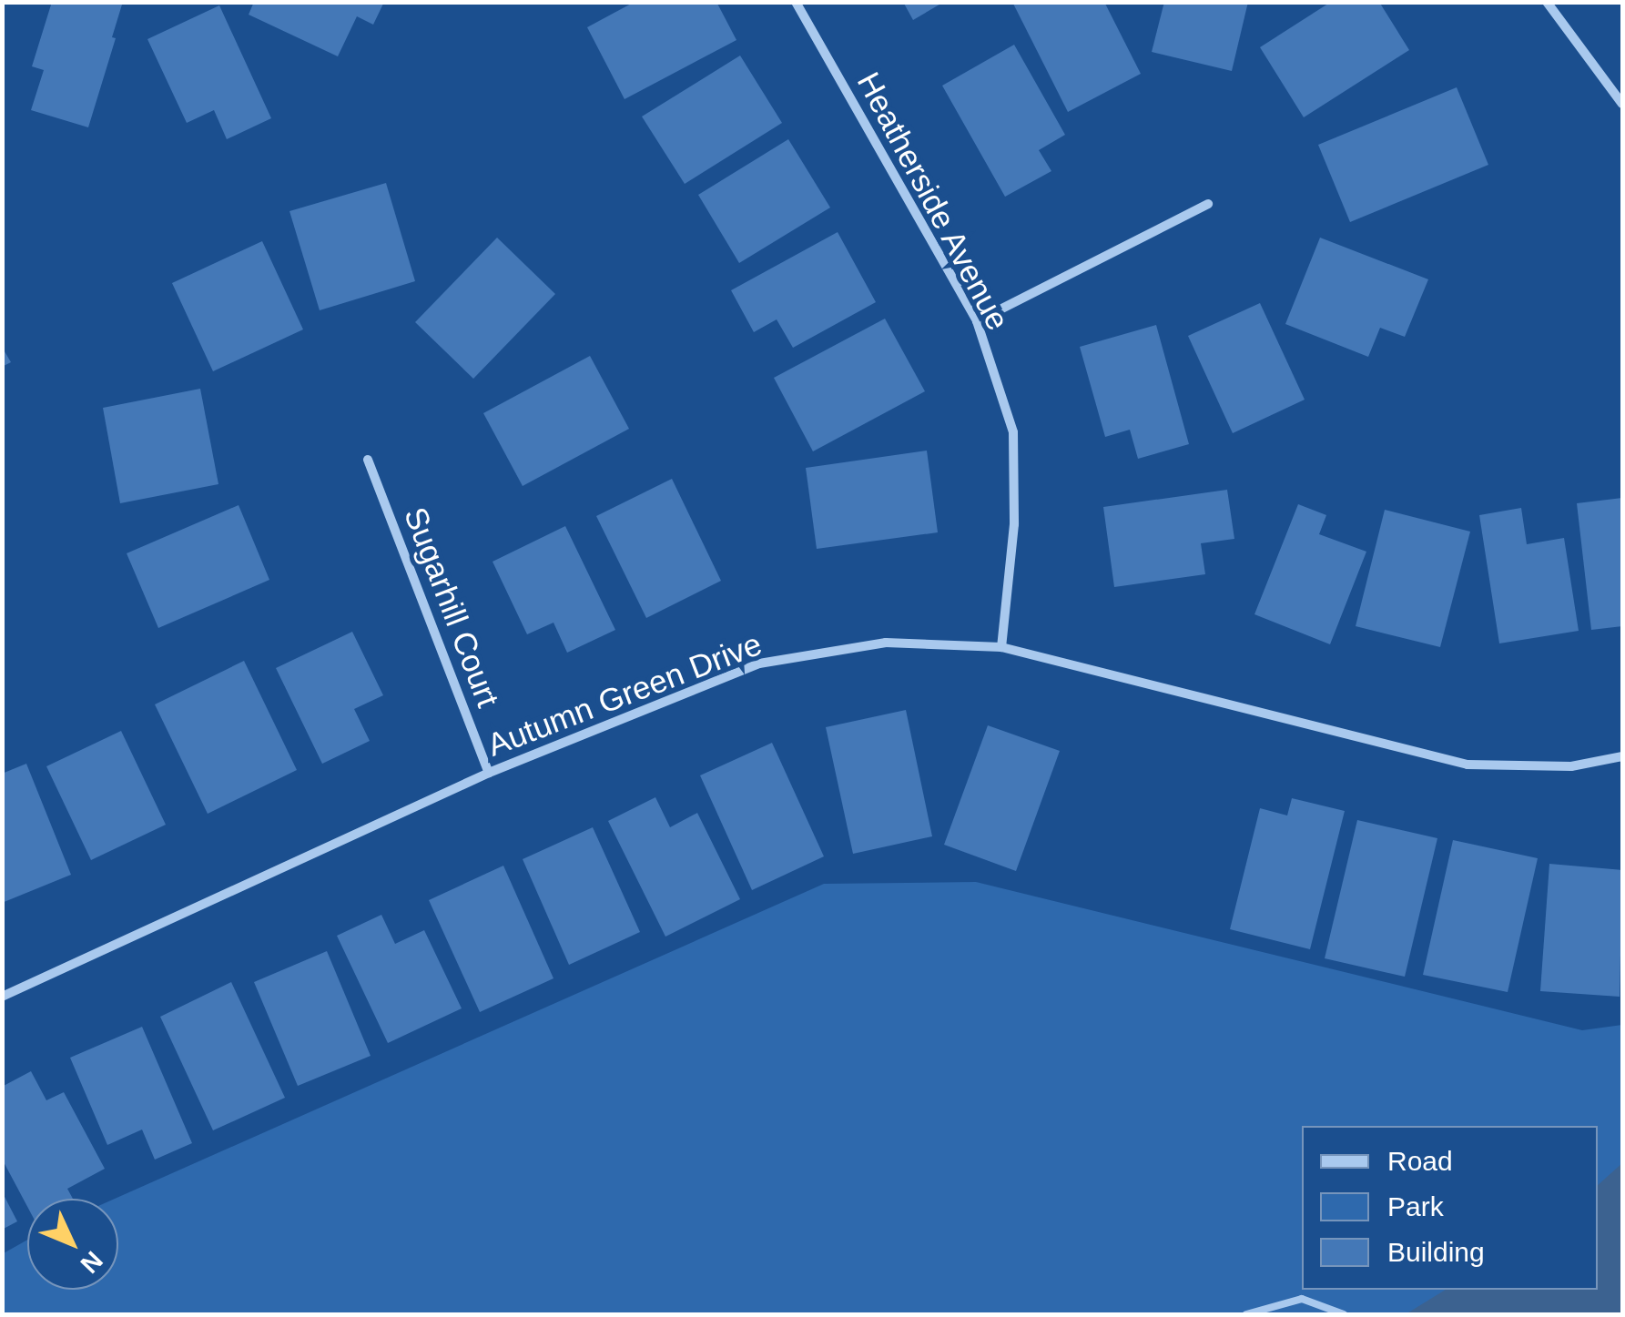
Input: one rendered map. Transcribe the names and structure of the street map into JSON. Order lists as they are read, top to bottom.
{
  "streets": {
    "street": ["Heatherside Avenue", "Sugarhill Court", "Autumn Green Drive"]
  },
  "crossings": [
    ["Heatherside Avenue", "Autumn Green Drive"],
    ["Sugarhill Court", "Autumn Green Drive"]
  ],
  "legend": ["Road", "Park", "Building"],
  "north": "bottom right"
}
